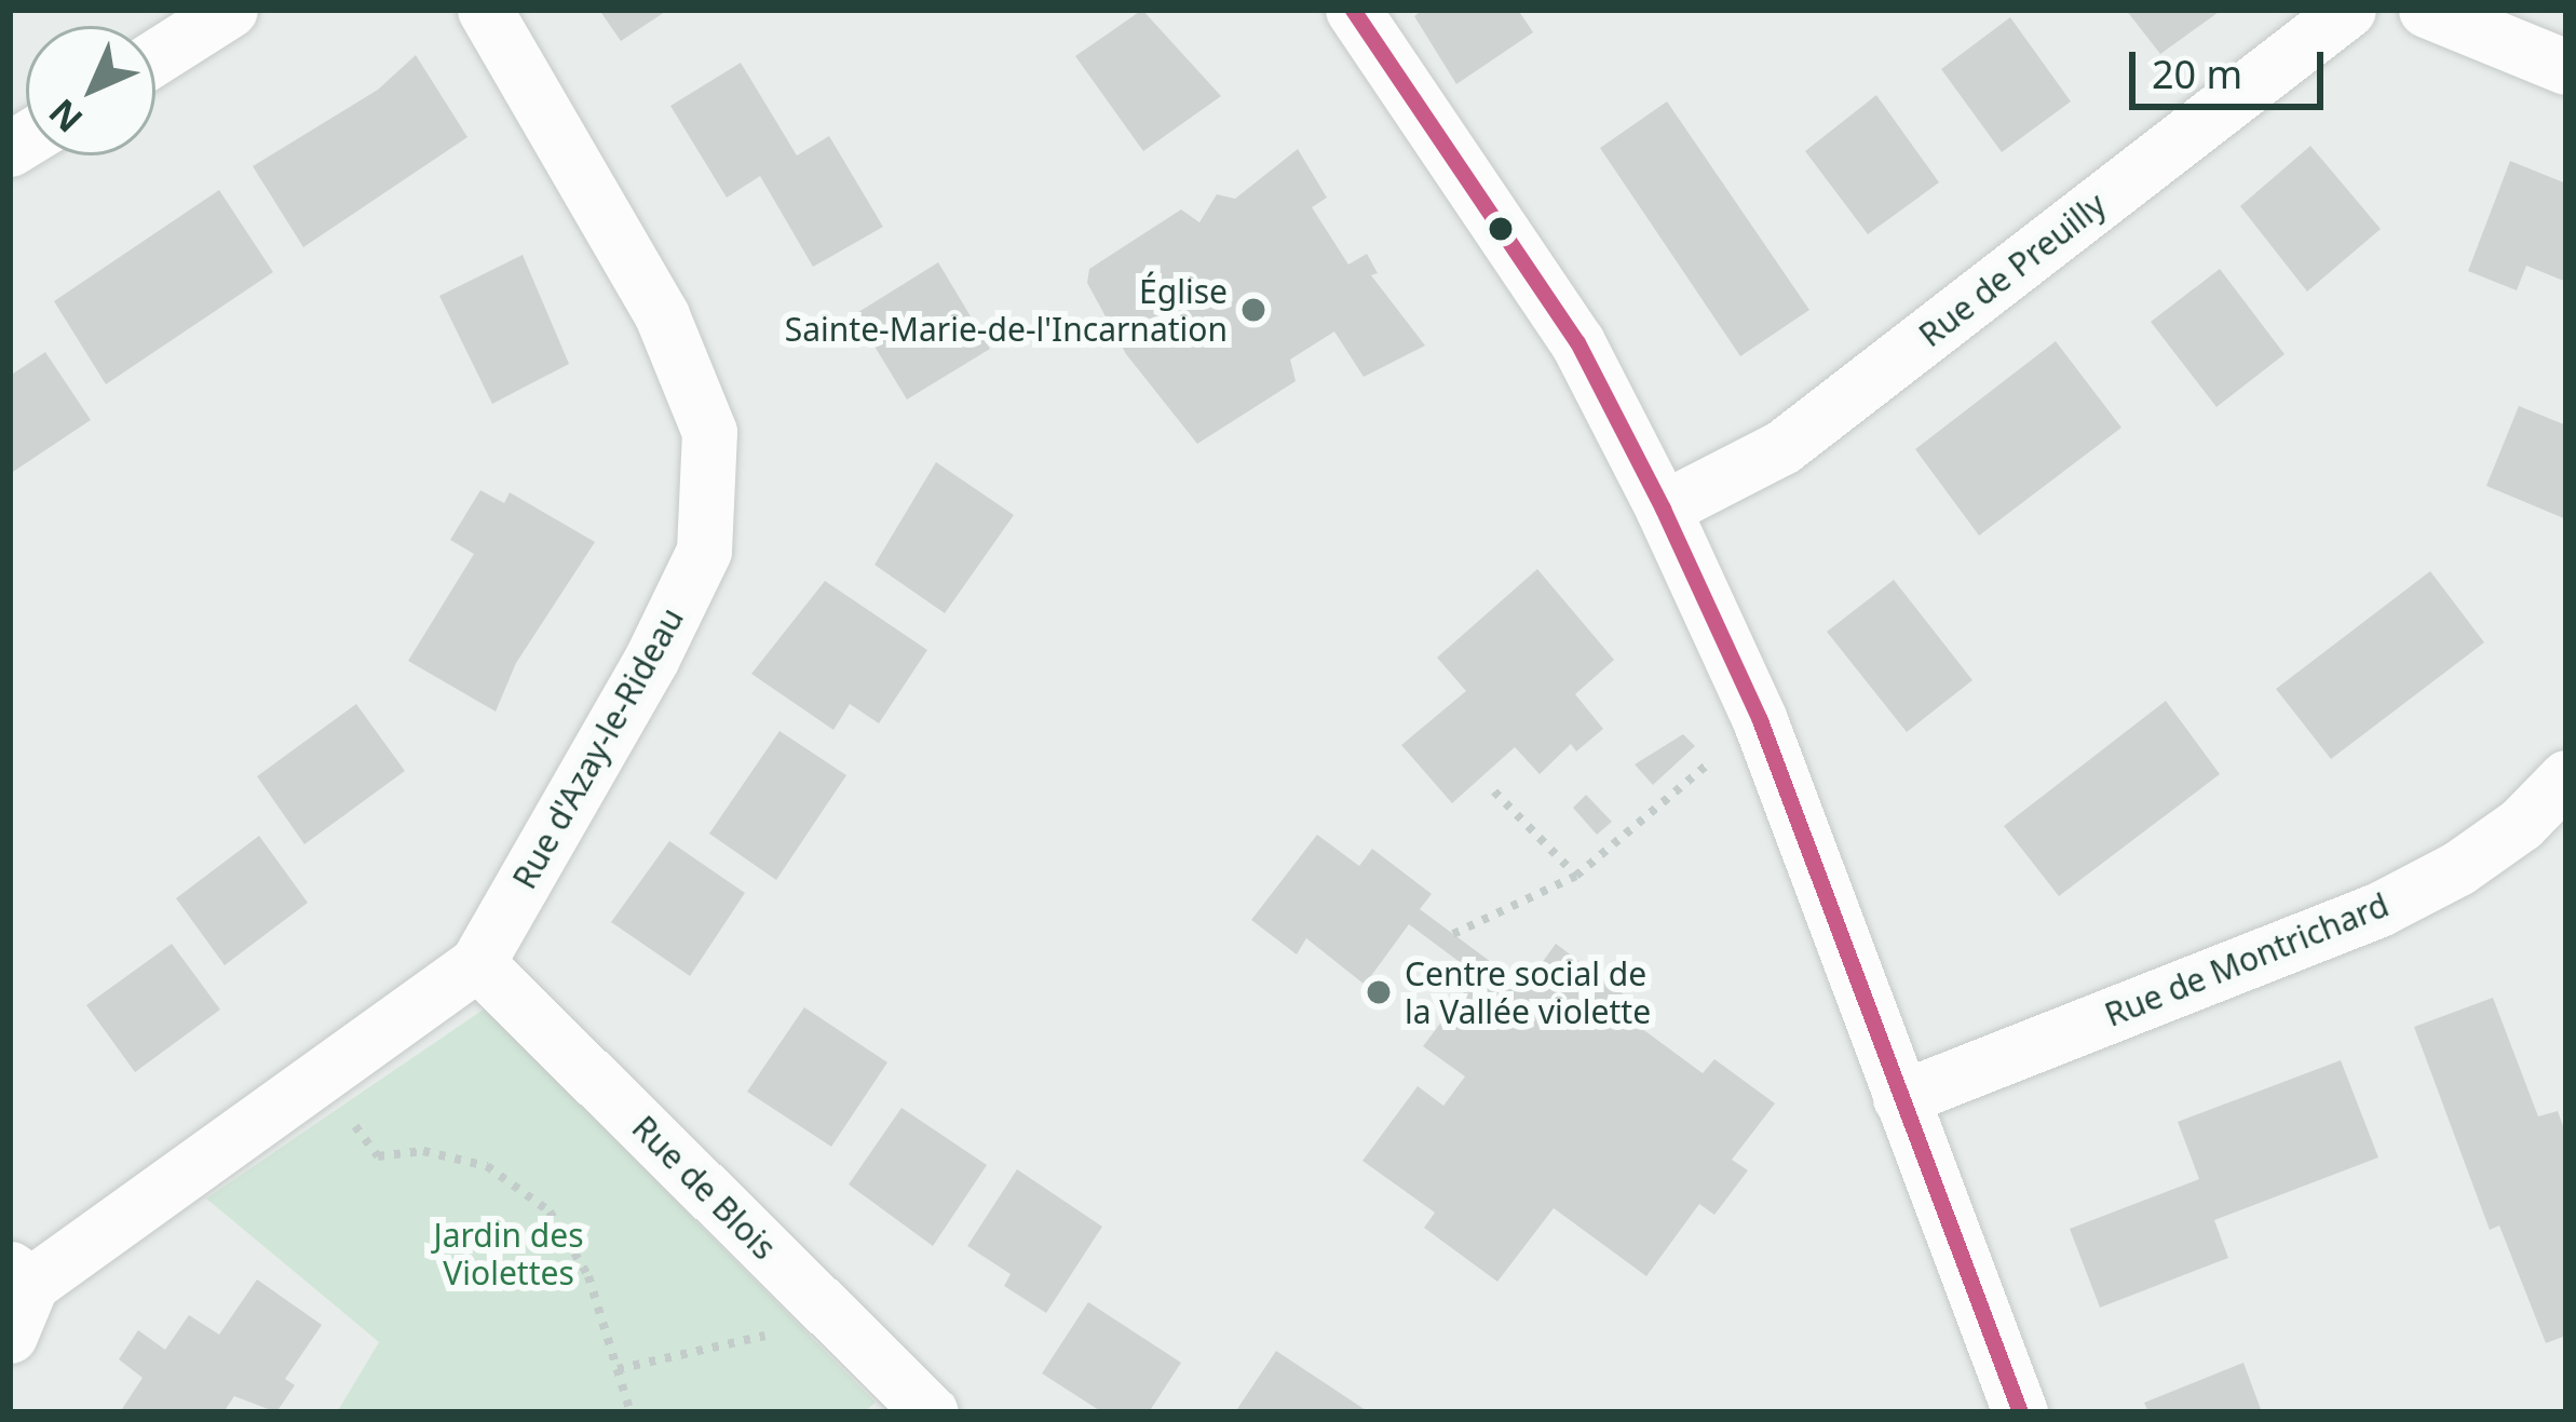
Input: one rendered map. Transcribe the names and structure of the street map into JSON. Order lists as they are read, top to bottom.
{
  "streets": {
    "street": [
      "Rue de Preuilly",
      "Rue d'Azay-le-Rideau",
      "Rue de Montrichard",
      "Rue de Blois"
    ]
  },
  "crossings": [
    ["Rue d'Azay-le-Rideau", "Rue de Blois"]
  ],
  "parks": ["Jardin des Violettes"],
  "places": ["Église Sainte-Marie-de-l'Incarnation", "Centre social de la Vallée violette"],
  "scale_bar": "20 m",
  "north": "bottom left"
}
